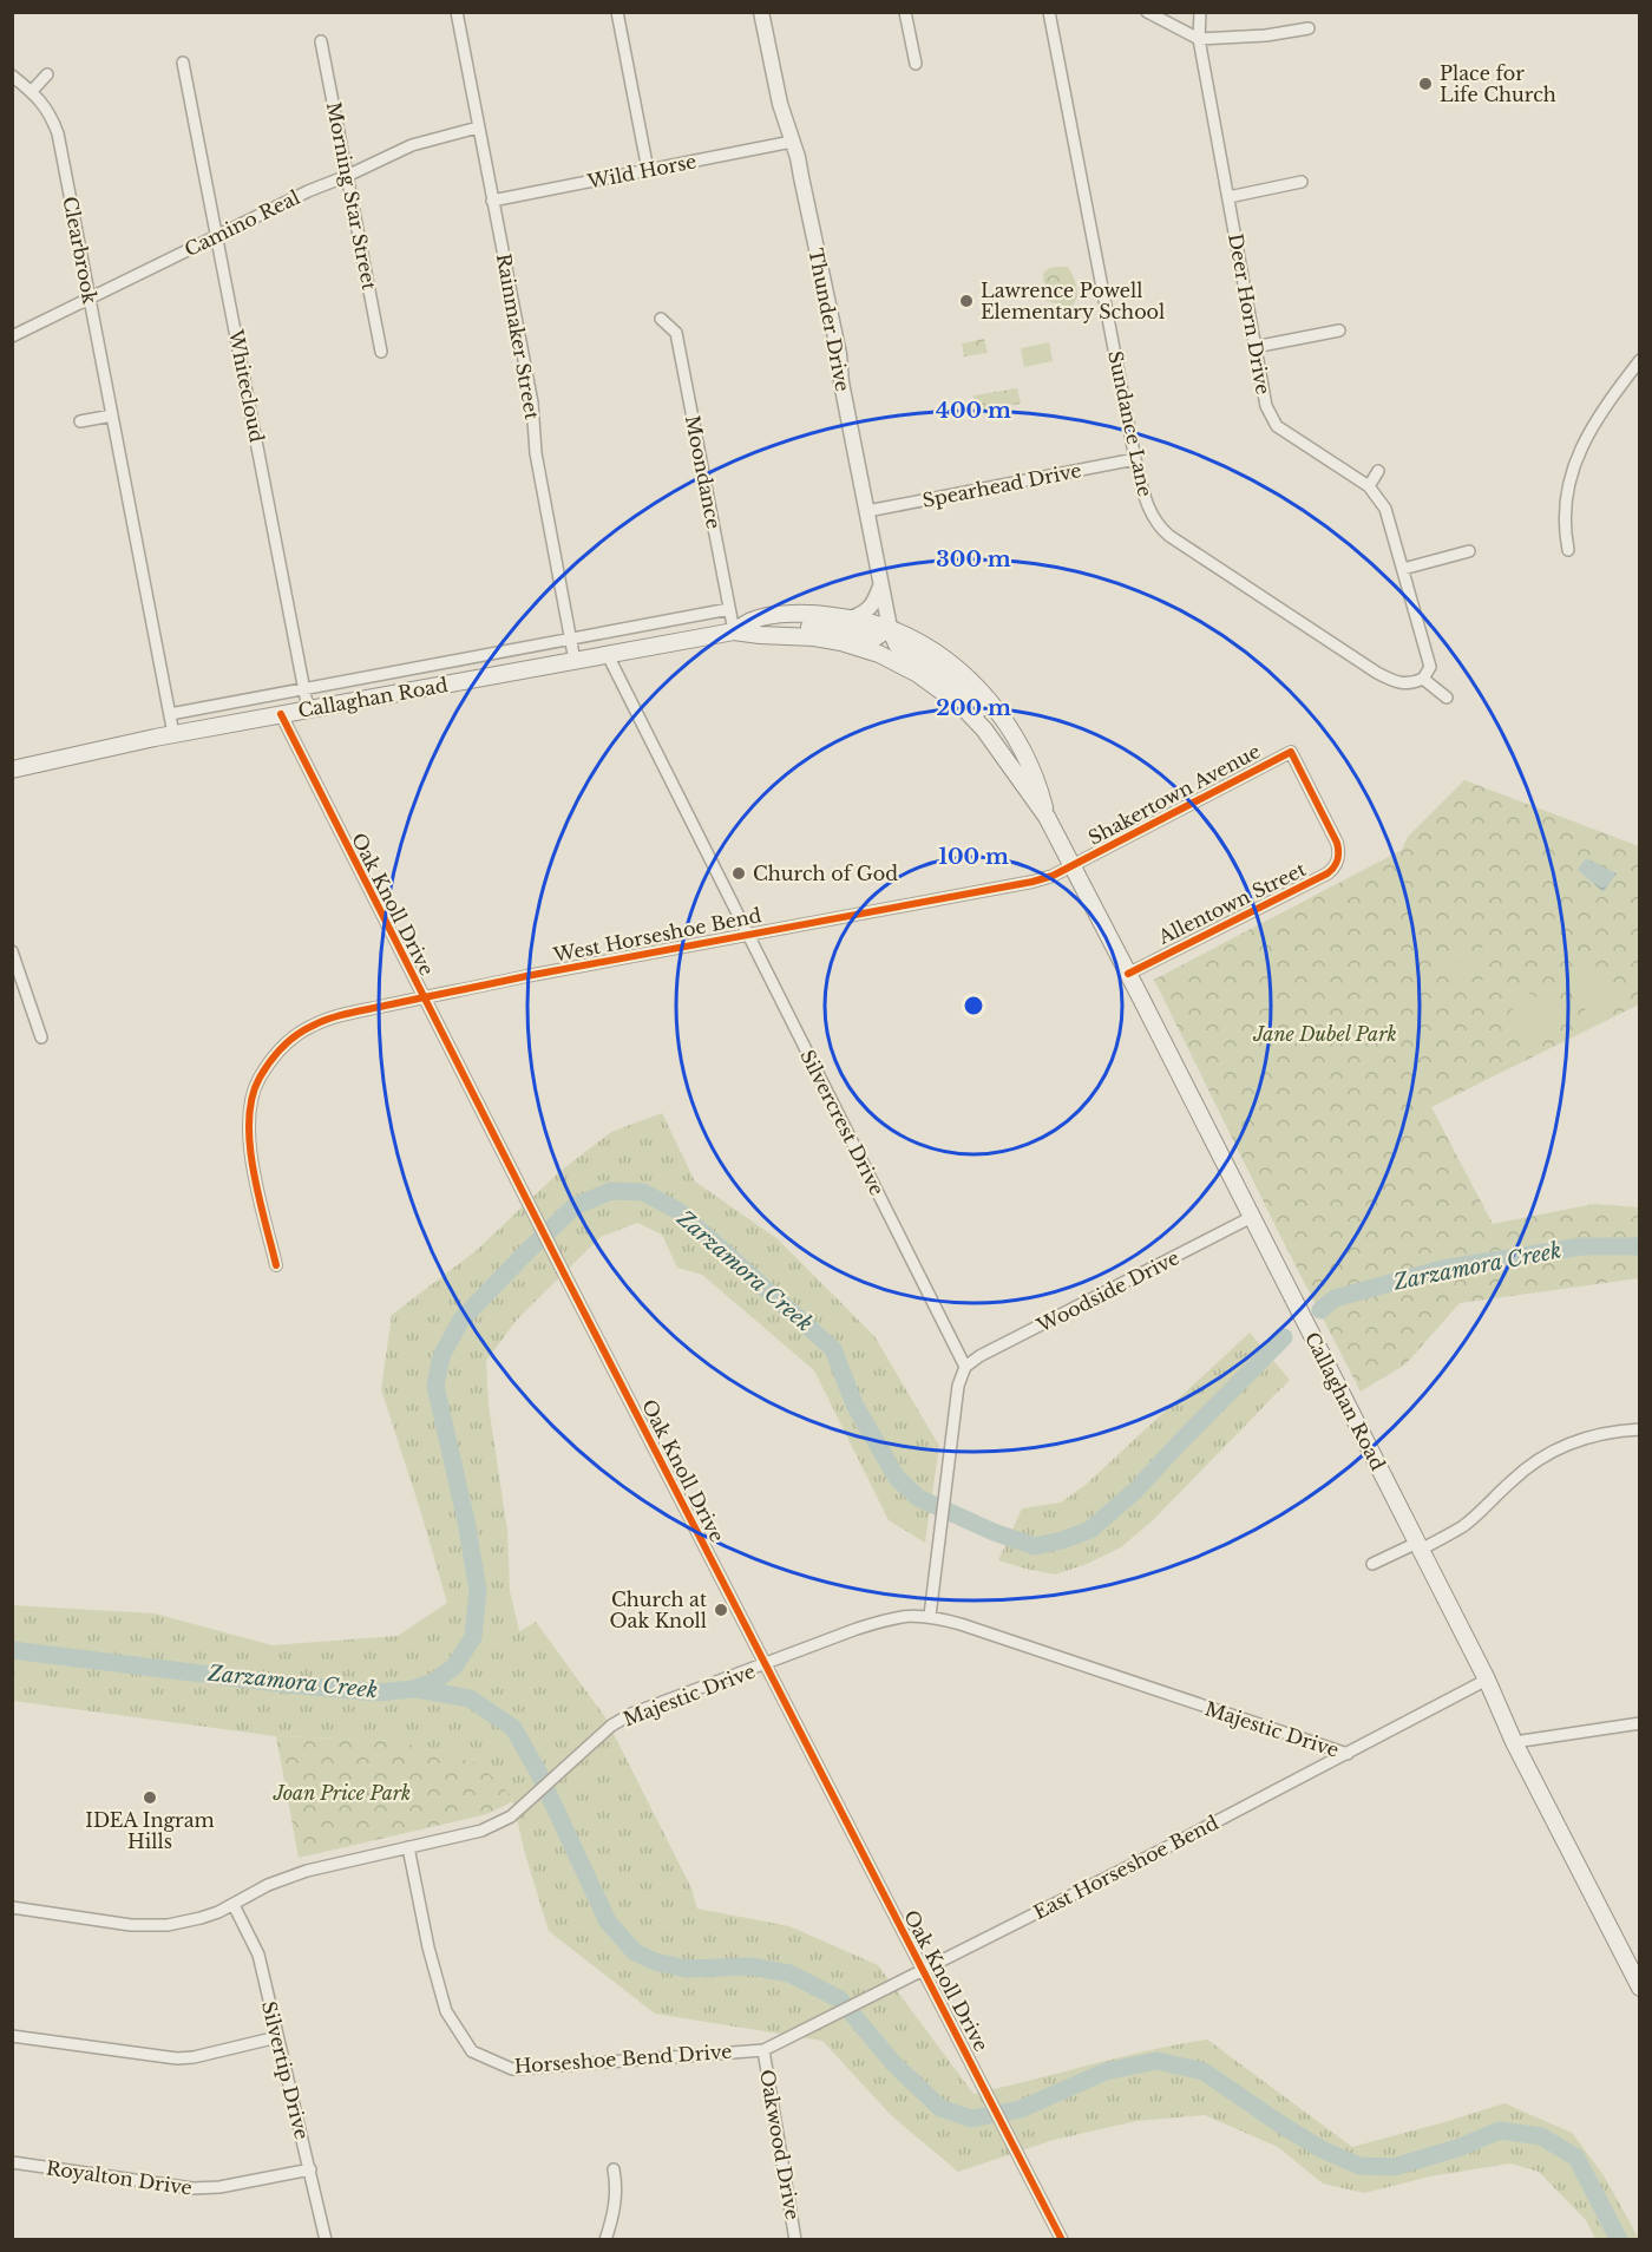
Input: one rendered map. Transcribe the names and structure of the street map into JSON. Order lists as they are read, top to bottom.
{
  "streets": {
    "main road": ["Callaghan Road"],
    "street": [
      "Wild Horse",
      "Morning Star Street",
      "Camino Real",
      "Clearbrook",
      "Deer Horn Drive",
      "Thunder Drive",
      "Rainmaker Street",
      "Whitecloud",
      "Sundance Lane",
      "Moondance",
      "Spearhead Drive",
      "Shakertown Avenue",
      "Allentown Street",
      "Oak Knoll Drive",
      "West Horseshoe Bend",
      "Silvercrest Drive",
      "Woodside Drive",
      "Majestic Drive",
      "East Horseshoe Bend",
      "Horseshoe Bend Drive",
      "Silvertip Drive",
      "Oakwood Drive",
      "Royalton Drive"
    ]
  },
  "crossings": [
    ["Wild Horse", "Thunder Drive"],
    ["Wild Horse", "Rainmaker Street"],
    ["Morning Star Street", "Camino Real"],
    ["Camino Real", "Clearbrook"],
    ["Camino Real", "Rainmaker Street"],
    ["Camino Real", "Whitecloud"],
    ["Clearbrook", "Callaghan Road"],
    ["Deer Horn Drive", "Sundance Lane"],
    ["Thunder Drive", "Spearhead Drive"],
    ["Thunder Drive", "Callaghan Road"],
    ["Rainmaker Street", "Callaghan Road"],
    ["Whitecloud", "Callaghan Road"],
    ["Sundance Lane", "Spearhead Drive"],
    ["Moondance", "Callaghan Road"],
    ["Callaghan Road", "Shakertown Avenue"],
    ["Callaghan Road", "Allentown Street"],
    ["Callaghan Road", "Oak Knoll Drive"],
    ["Callaghan Road", "West Horseshoe Bend"],
    ["Callaghan Road", "Silvercrest Drive"],
    ["Callaghan Road", "Woodside Drive"],
    ["Callaghan Road", "East Horseshoe Bend"],
    ["Shakertown Avenue", "Allentown Street"],
    ["Shakertown Avenue", "West Horseshoe Bend"],
    ["Oak Knoll Drive", "West Horseshoe Bend"],
    ["Oak Knoll Drive", "Majestic Drive"],
    ["Oak Knoll Drive", "East Horseshoe Bend"],
    ["West Horseshoe Bend", "Silvercrest Drive"],
    ["Silvercrest Drive", "Woodside Drive"],
    ["Majestic Drive", "East Horseshoe Bend"],
    ["Majestic Drive", "Horseshoe Bend Drive"],
    ["Majestic Drive", "Silvertip Drive"],
    ["East Horseshoe Bend", "Horseshoe Bend Drive"],
    ["East Horseshoe Bend", "Oakwood Drive"],
    ["Horseshoe Bend Drive", "Oakwood Drive"],
    ["Silvertip Drive", "Royalton Drive"]
  ],
  "water": ["Zarzamora Creek"],
  "parks": ["Jane Dubel Park", "Joan Price Park"],
  "places": [
    "Place for Life Church",
    "Lawrence Powell Elementary School",
    "Church of God",
    "Church at Oak Knoll",
    "IDEA Ingram Hills"
  ],
  "rings": [
    "400 m",
    "300 m",
    "200 m",
    "100 m"
  ]
}
